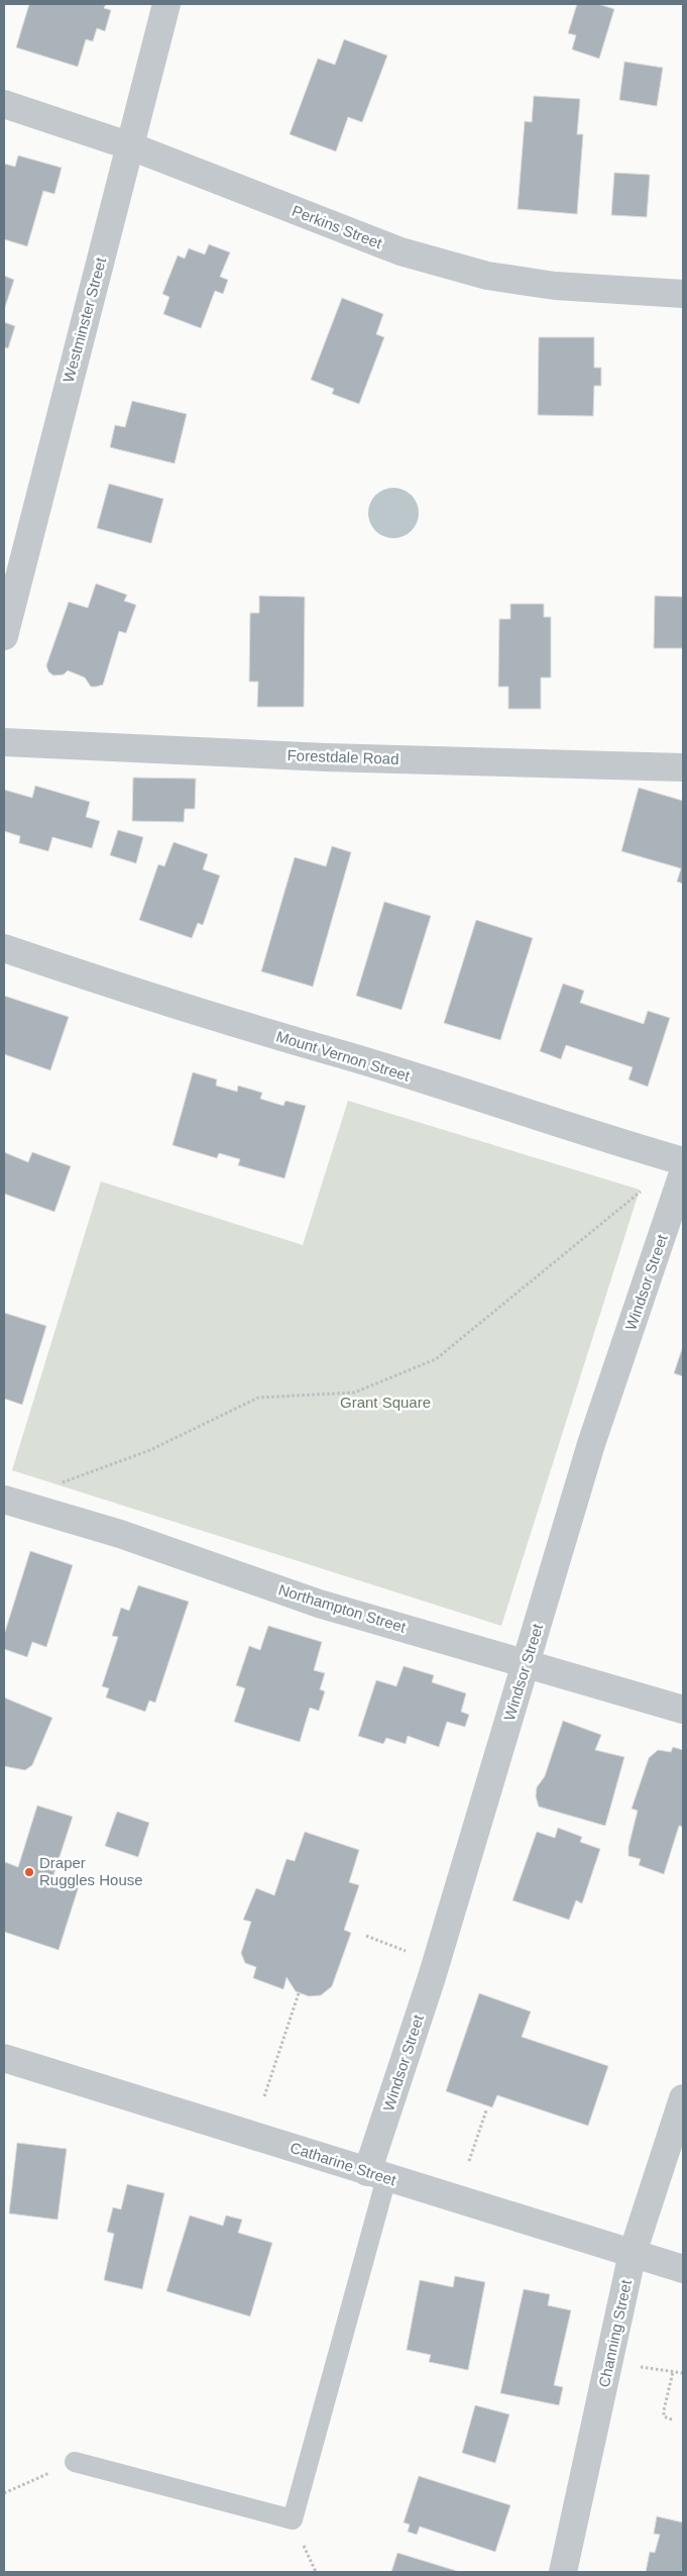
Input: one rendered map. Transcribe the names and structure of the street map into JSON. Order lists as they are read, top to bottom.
{
  "streets": {
    "street": [
      "Perkins Street",
      "Westminster Street",
      "Forestdale Road",
      "Mount Vernon Street",
      "Windsor Street",
      "Northampton Street",
      "Catharine Street",
      "Channing Street"
    ]
  },
  "crossings": [
    ["Perkins Street", "Westminster Street"],
    ["Windsor Street", "Northampton Street"],
    ["Windsor Street", "Catharine Street"],
    ["Catharine Street", "Channing Street"]
  ],
  "parks": ["Grant Square"],
  "places": ["Draper Ruggles House"]
}
